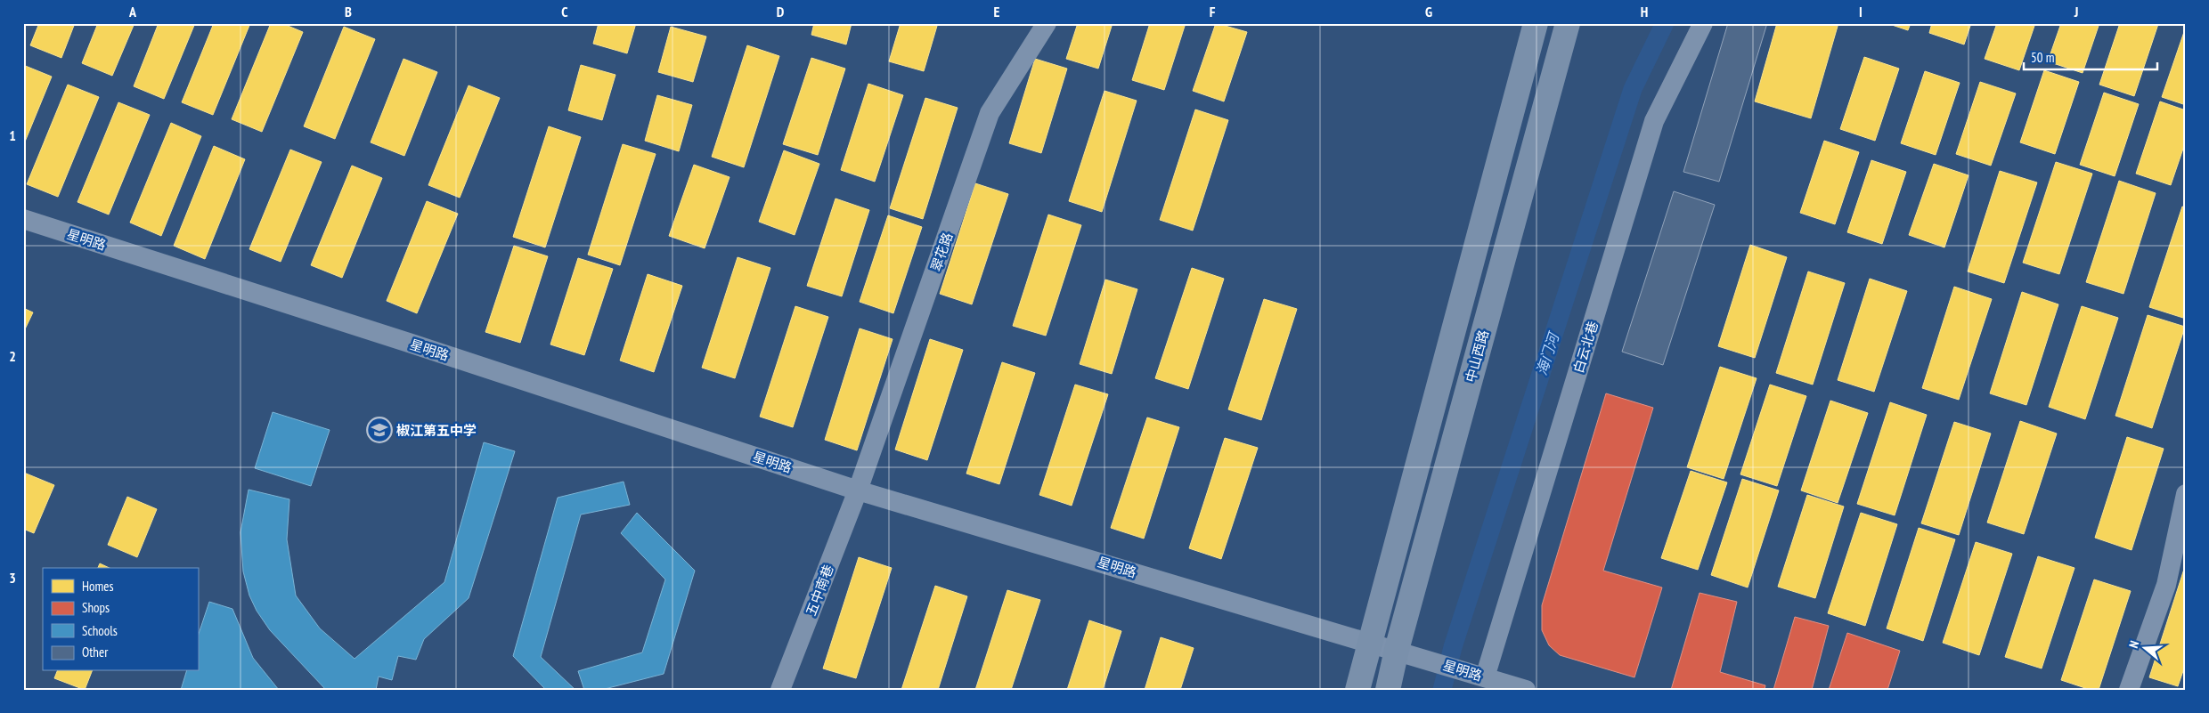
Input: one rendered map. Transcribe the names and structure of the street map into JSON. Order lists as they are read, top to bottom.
{
  "streets": {
    "main road": ["中山西路"],
    "street": [
      "星明路",
      "翠花路",
      "白云北巷",
      "五中南巷"
    ]
  },
  "crossings": [
    ["星明路", "翠花路"],
    ["星明路", "白云北巷"],
    ["星明路", "中山西路"],
    ["星明路", "五中南巷"],
    ["翠花路", "五中南巷"]
  ],
  "water": ["海门河"],
  "places": {
    "school or university": ["椒江第五中学"]
  },
  "legend": [
    "Homes",
    "Shops",
    "Schools",
    "Other"
  ],
  "scale_bar": "50 m",
  "north": "left",
  "grid": {
    "columns": [
      "A",
      "B",
      "C",
      "D",
      "E",
      "F",
      "G",
      "H",
      "I",
      "J"
    ],
    "rows": ["1", "2", "3"]
  }
}
